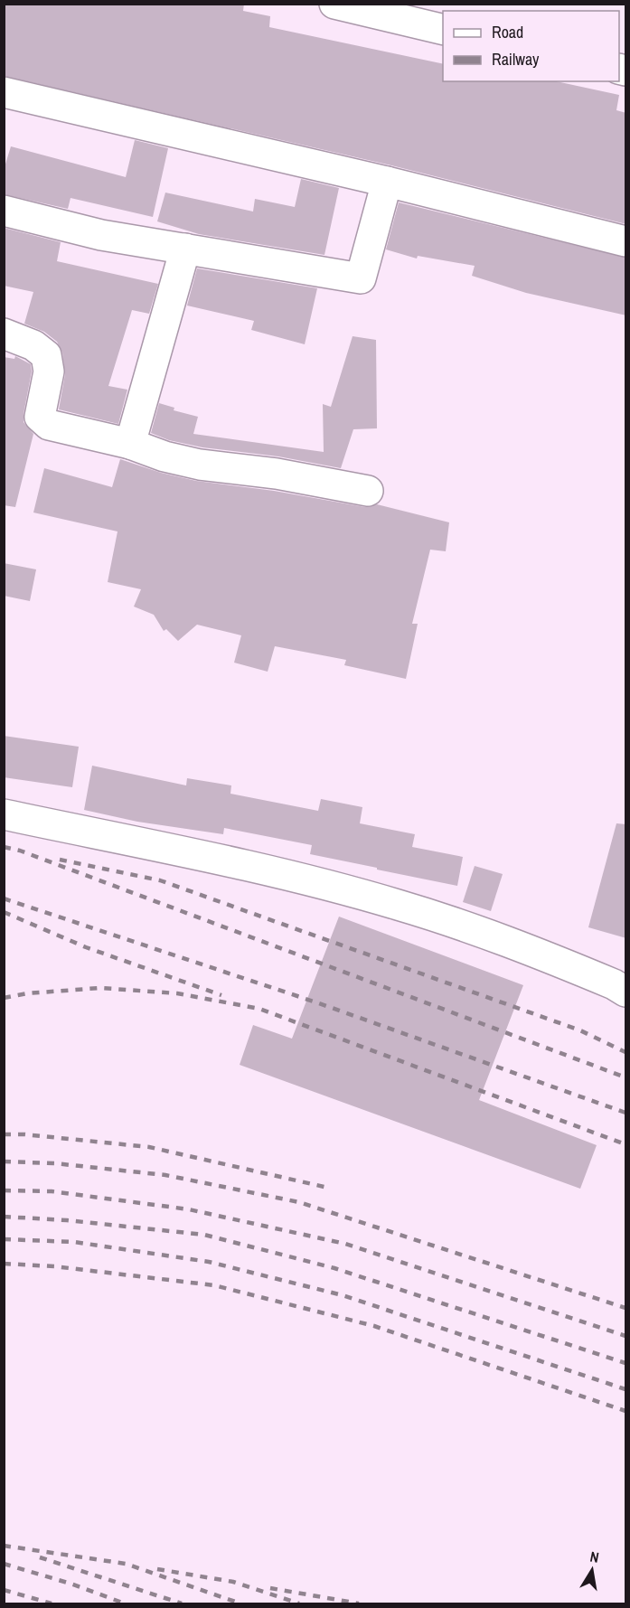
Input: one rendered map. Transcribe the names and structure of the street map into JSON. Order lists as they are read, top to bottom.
{
  "legend": ["Road", "Railway"],
  "north": "top"
}
